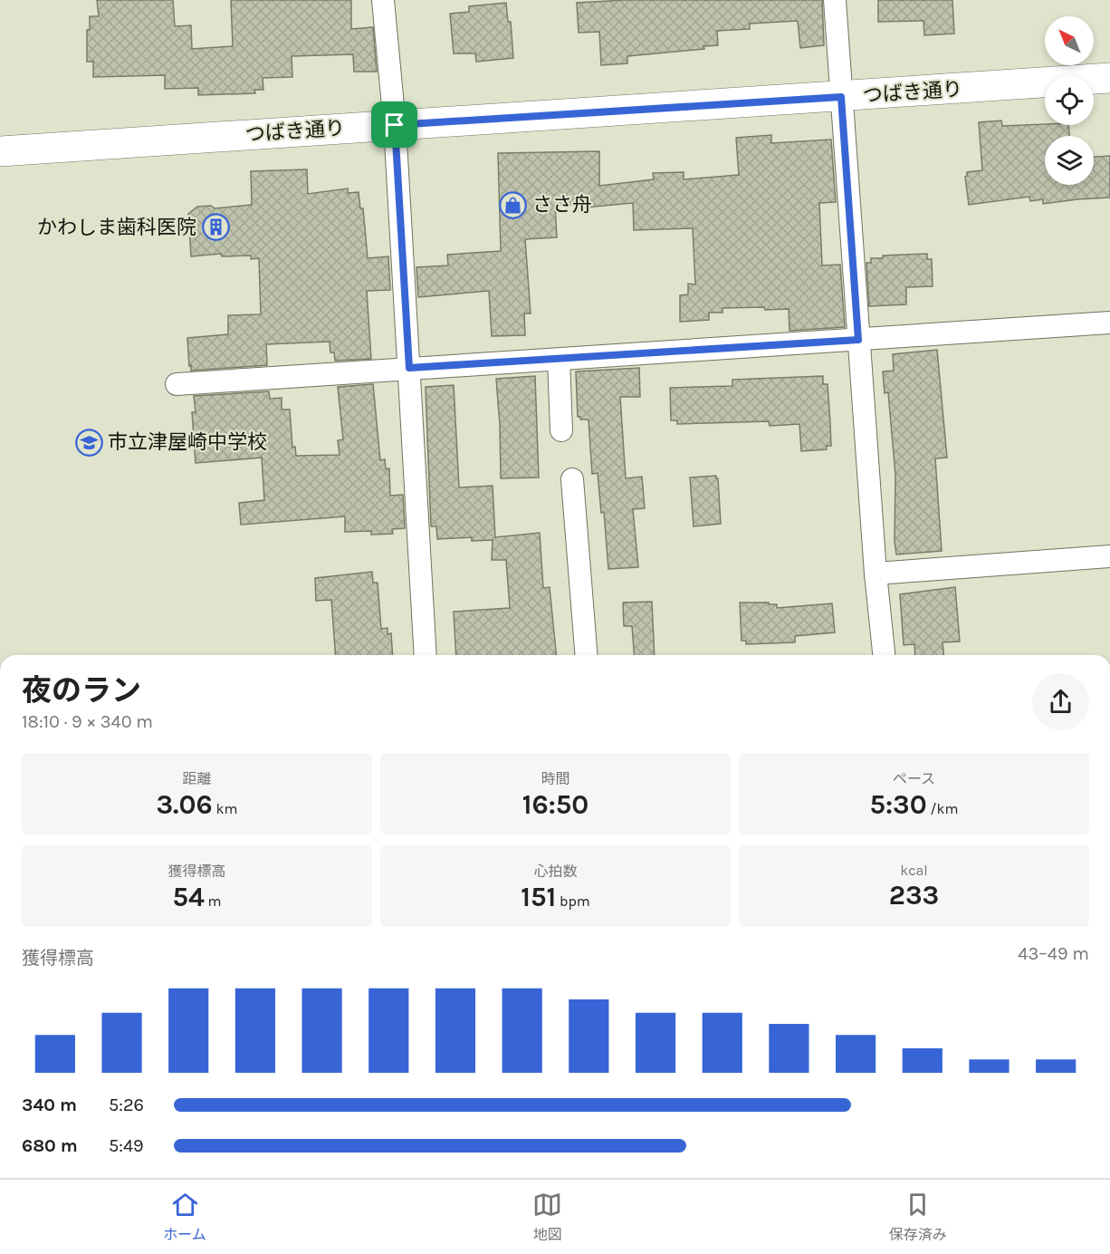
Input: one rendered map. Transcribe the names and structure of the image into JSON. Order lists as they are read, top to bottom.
{
  "streets": {
    "main road": ["つばき通り"]
  },
  "places": {
    "shop": ["ささ舟"],
    "building": ["かわしま歯科医院"],
    "school or university": ["市立津屋崎中学校"]
  },
  "north": "top left",
  "page": {
    "heading": ["夜のラン", "18:10 · 9 × 340 m"],
    "stats": [
      ["距離", "3.06 km"],
      ["時間", "16:50"],
      ["ペース", "5:30 /km"],
      ["獲得標高", "54 m"],
      ["心拍数", "151 bpm"],
      ["kcal", "233"]
    ],
    "chart": ["獲得標高", "43–49 m"],
    "list": [
      {
        "name": "340 m",
        "note": "5:26"
      },
      {
        "name": "680 m",
        "note": "5:49"
      }
    ],
    "tabs": ["ホーム", "地図", "保存済み"]
  }
}
